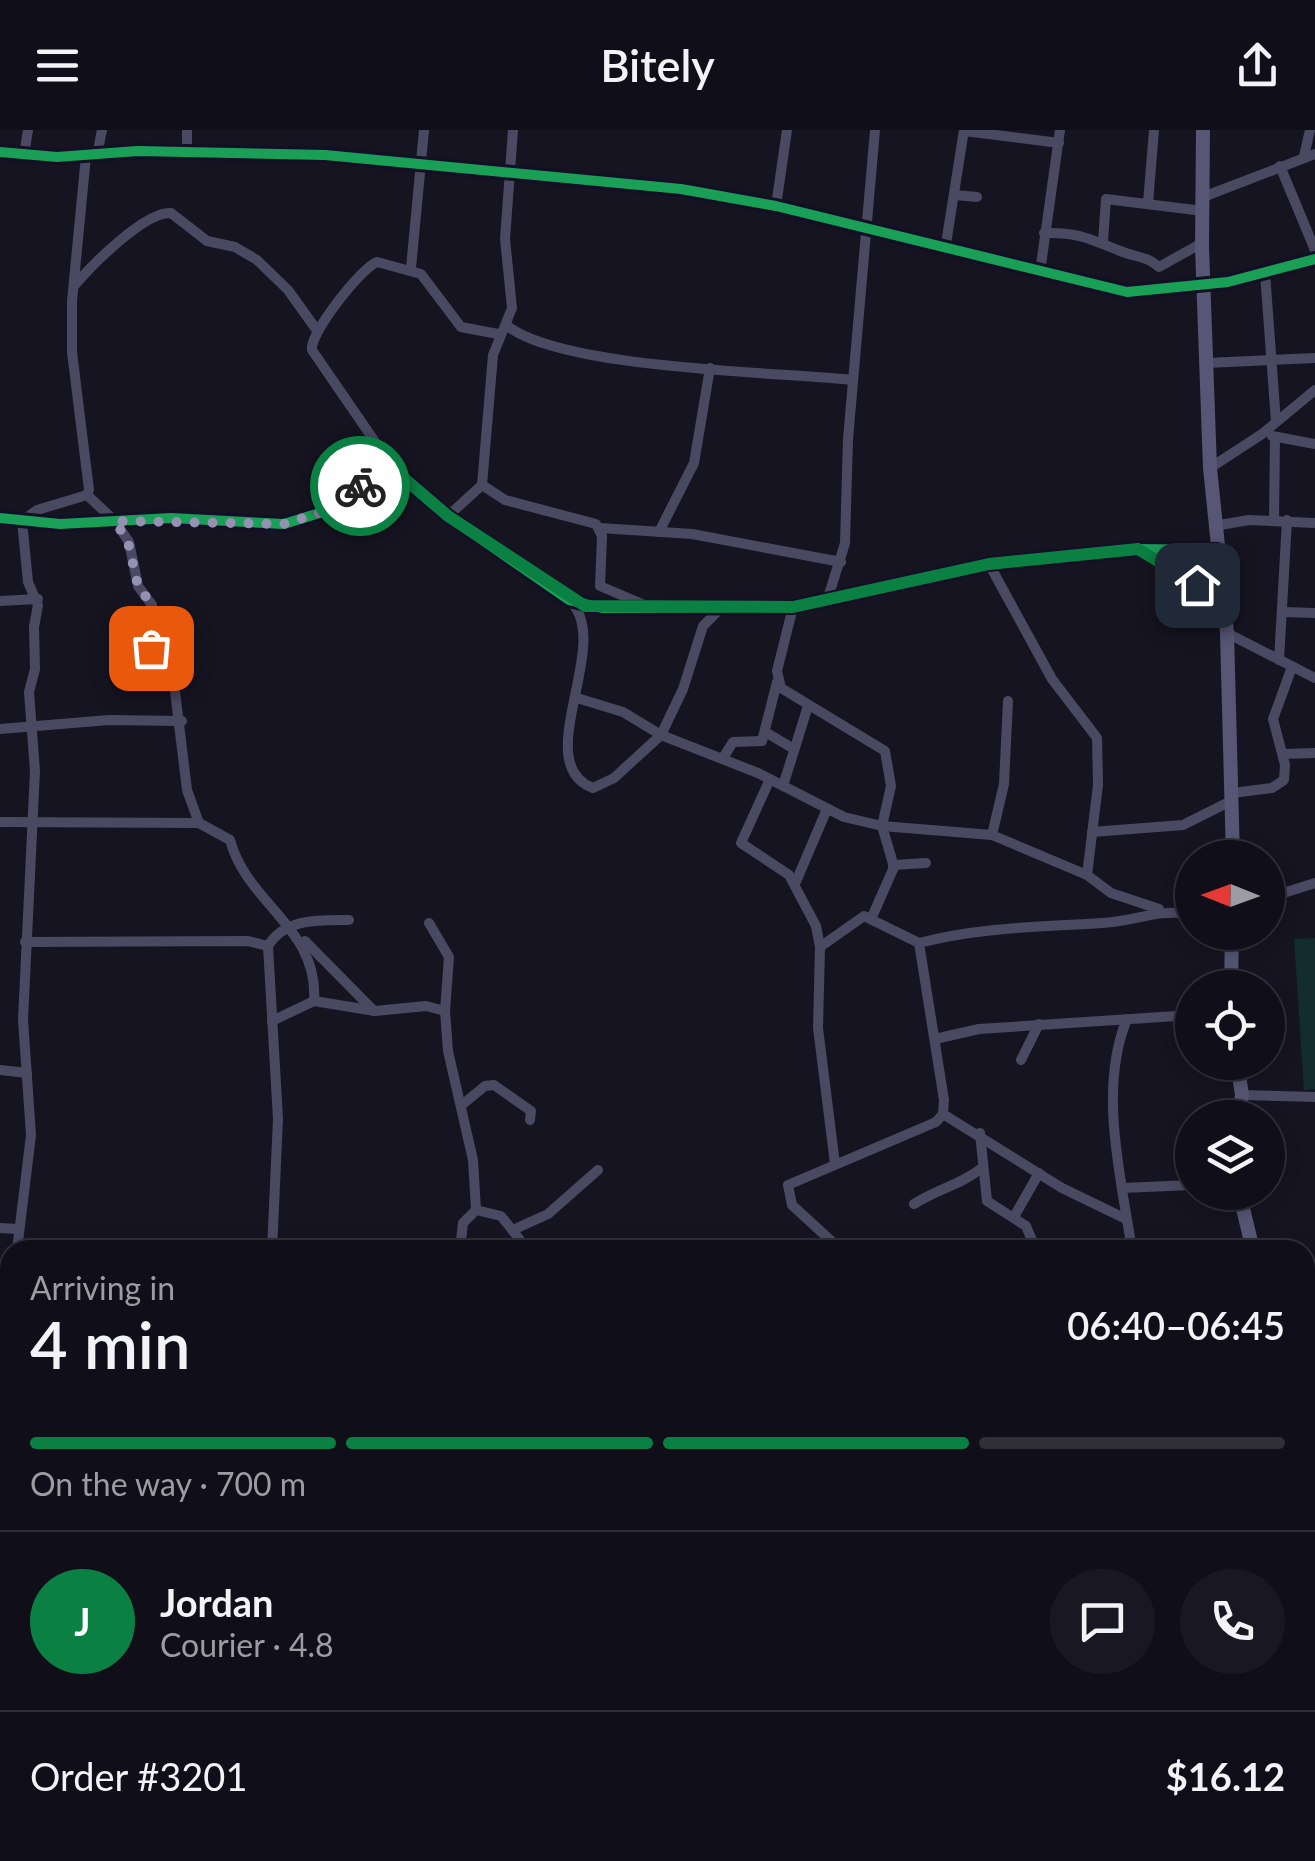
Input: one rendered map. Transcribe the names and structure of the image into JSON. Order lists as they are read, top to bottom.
{
  "north": "left",
  "page": {
    "header": "Bitely",
    "heading": ["4 min", "Arriving in", "06:40–06:45"],
    "panel": [
      "Jordan",
      "Courier · 4.8",
      "Order #3201",
      "$16.12"
    ],
    "bar": "On the way · 700 m",
    "round": "J"
  }
}
